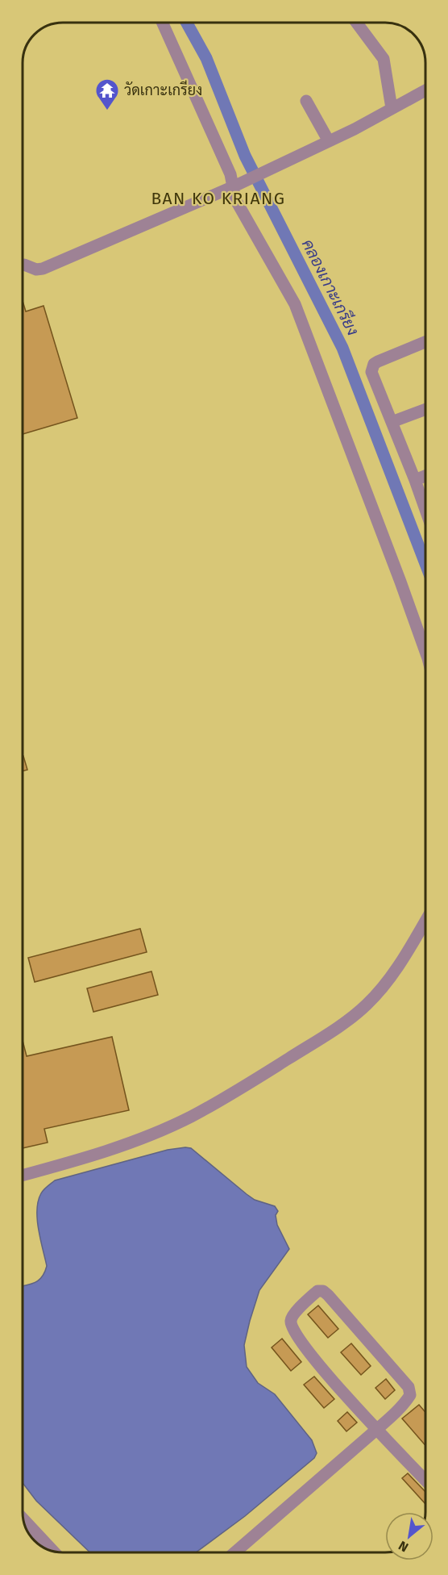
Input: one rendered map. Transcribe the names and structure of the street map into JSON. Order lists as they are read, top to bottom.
{
  "districts": ["BAN KO KRIANG"],
  "water": ["คลองเกาะเกรียง"],
  "places": {
    "temple": ["วัดเกาะเกรียง"]
  },
  "north": "bottom left"
}
